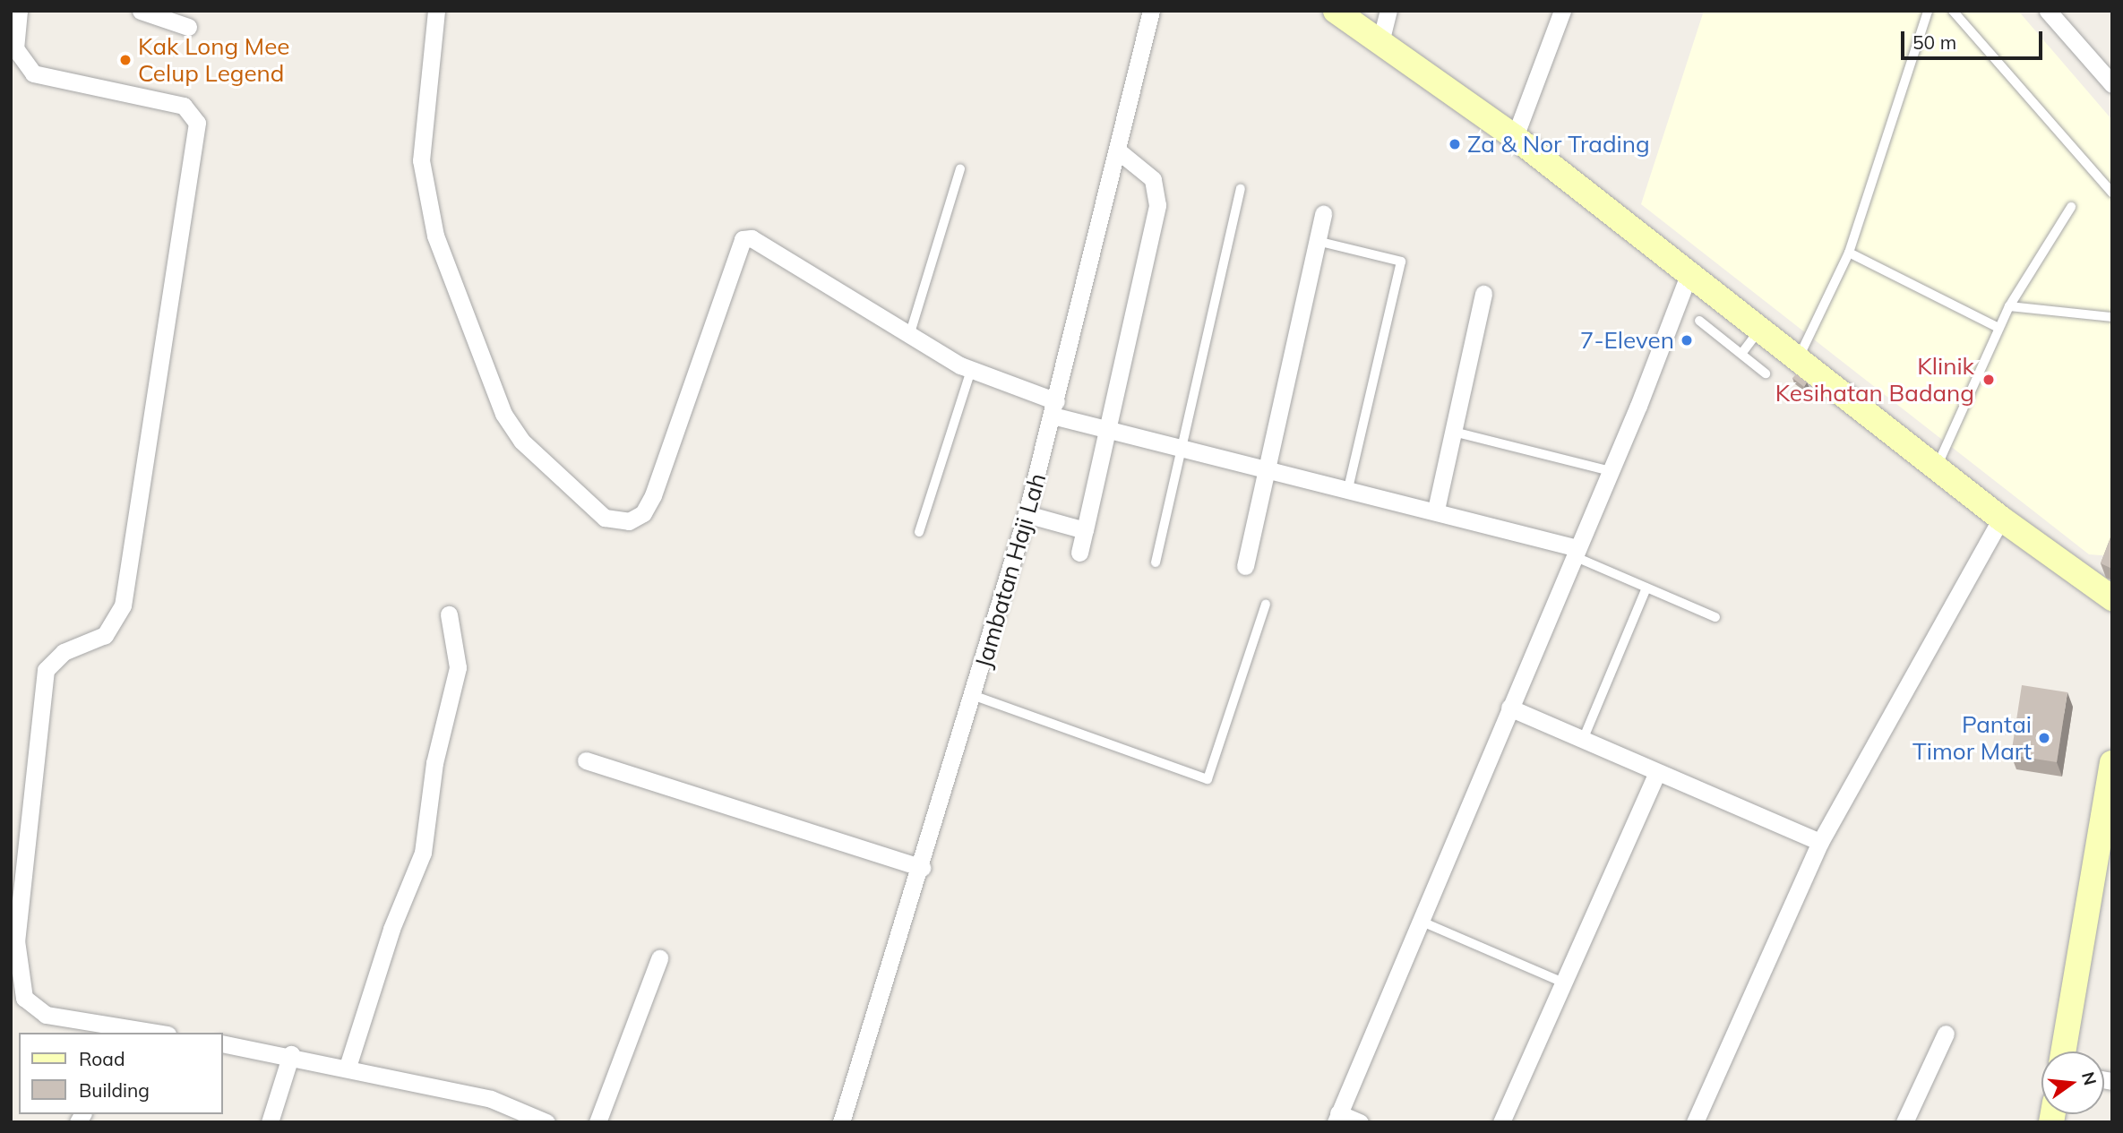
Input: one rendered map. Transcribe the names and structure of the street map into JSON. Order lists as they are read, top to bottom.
{
  "streets": {
    "street": ["Jambatan Haji Lah"]
  },
  "places": [
    "Kak Long Mee Celup Legend",
    "Za & Nor Trading",
    "7-Eleven",
    "Klinik Kesihatan Badang",
    "Pantai Timor Mart"
  ],
  "legend": ["Road", "Building"],
  "scale_bar": "50 m",
  "north": "right"
}
